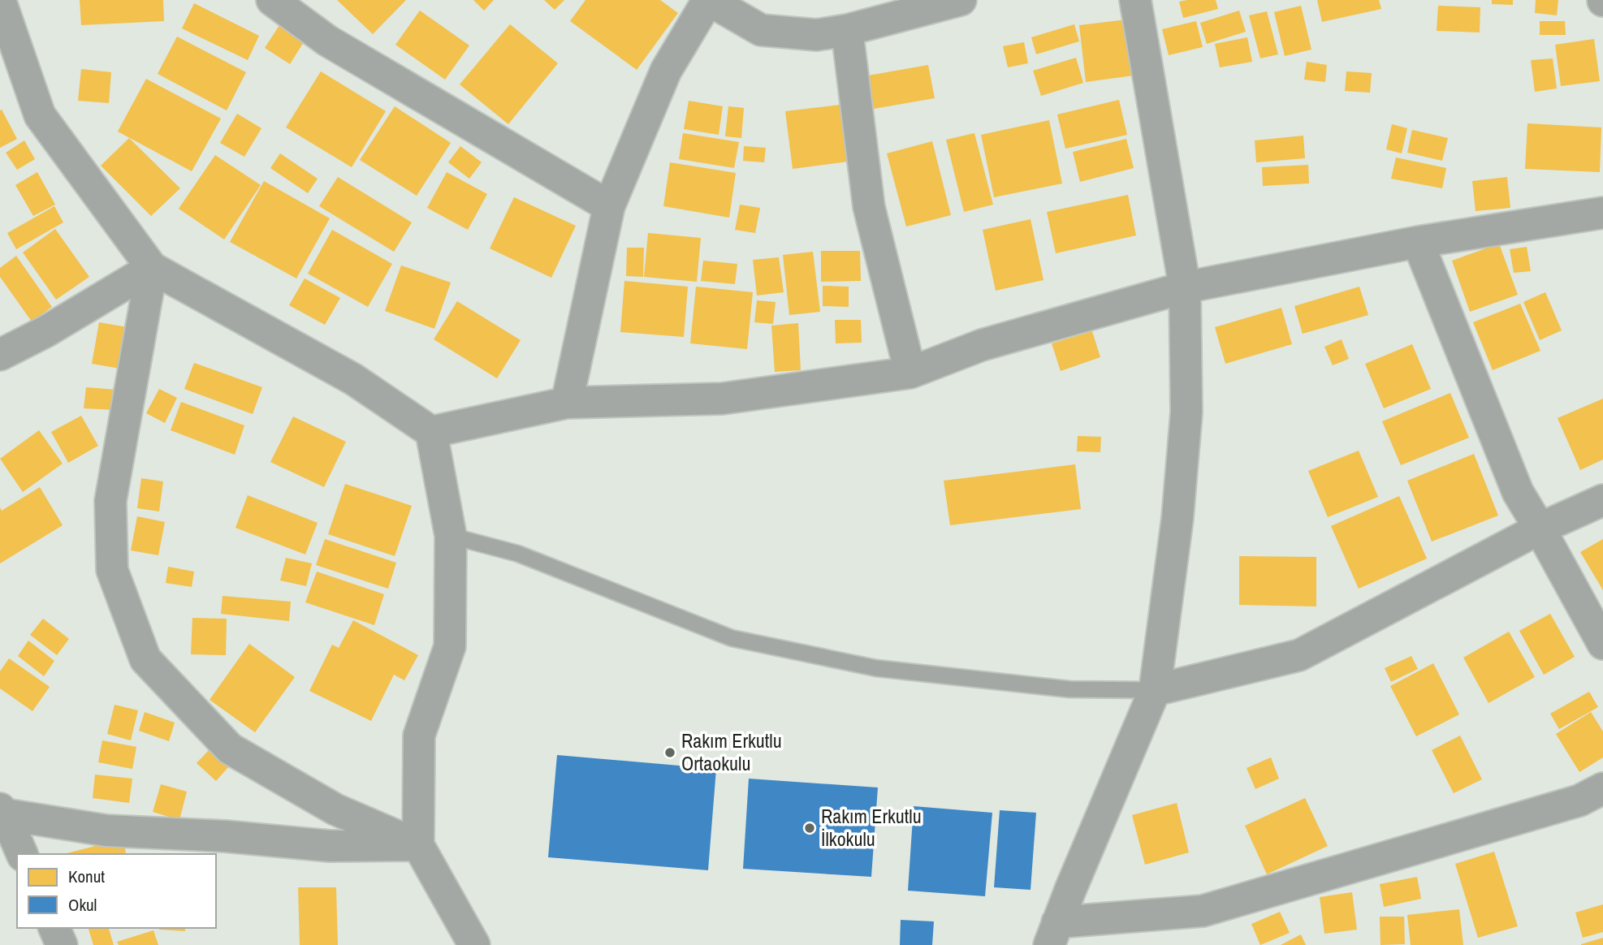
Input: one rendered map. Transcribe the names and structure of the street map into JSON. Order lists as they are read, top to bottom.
{
  "places": ["Rakım Erkutlu Ortaokulu", "Rakım Erkutlu İlkokulu"],
  "legend": ["Konut", "Okul"]
}
